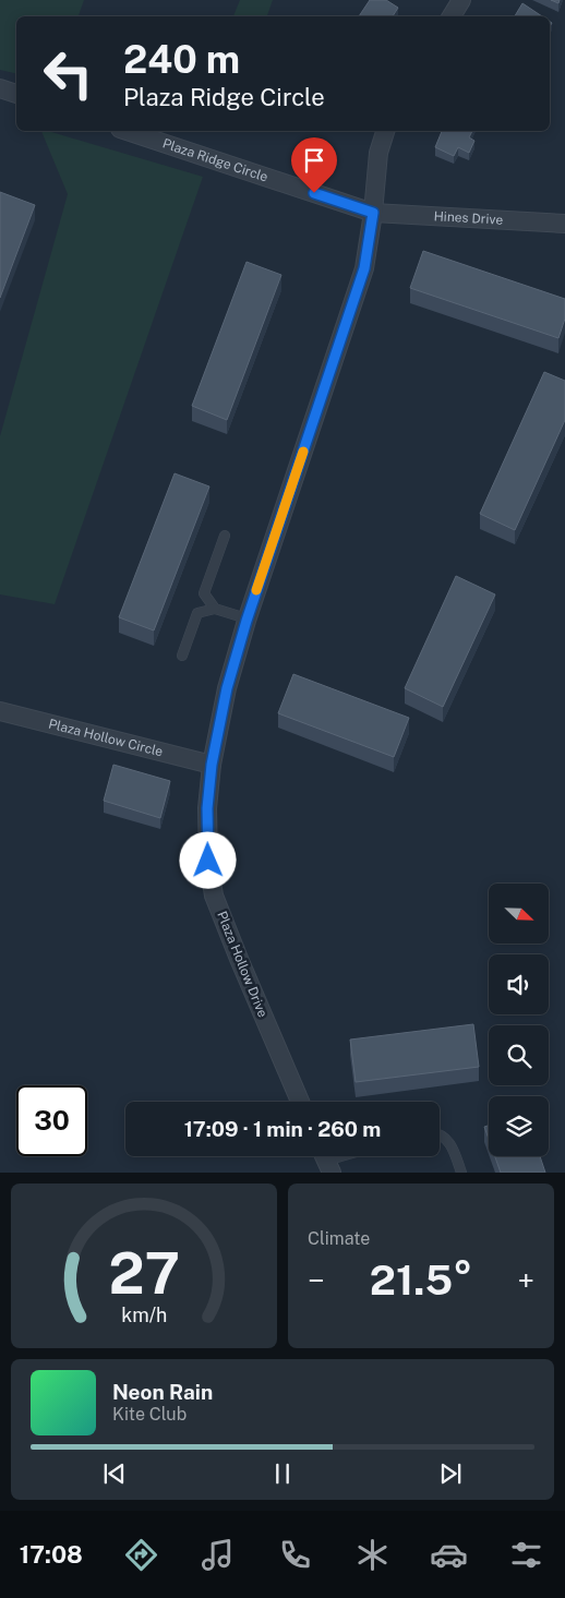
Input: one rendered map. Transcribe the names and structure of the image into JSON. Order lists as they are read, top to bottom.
{
  "streets": {
    "street": [
      "Plaza Ridge Circle",
      "Hines Drive",
      "Plaza Hollow Circle",
      "Plaza Hollow Drive"
    ]
  },
  "crossings": [
    ["Plaza Ridge Circle", "Hines Drive"],
    ["Plaza Ridge Circle", "Plaza Hollow Drive"],
    ["Hines Drive", "Plaza Hollow Drive"],
    ["Plaza Hollow Circle", "Plaza Hollow Drive"]
  ],
  "north": "bottom right",
  "page": {
    "turn": ["240 m", "Plaza Ridge Circle"],
    "limit": "30",
    "trip": "17:09 · 1 min · 260 m",
    "tile": "Climate",
    "heat": ["−", "21.5°", "+"],
    "song": ["Neon Rain", "Kite Club"],
    "tabs": "17:08",
    "gauge": ["27", "km/h"]
  }
}
